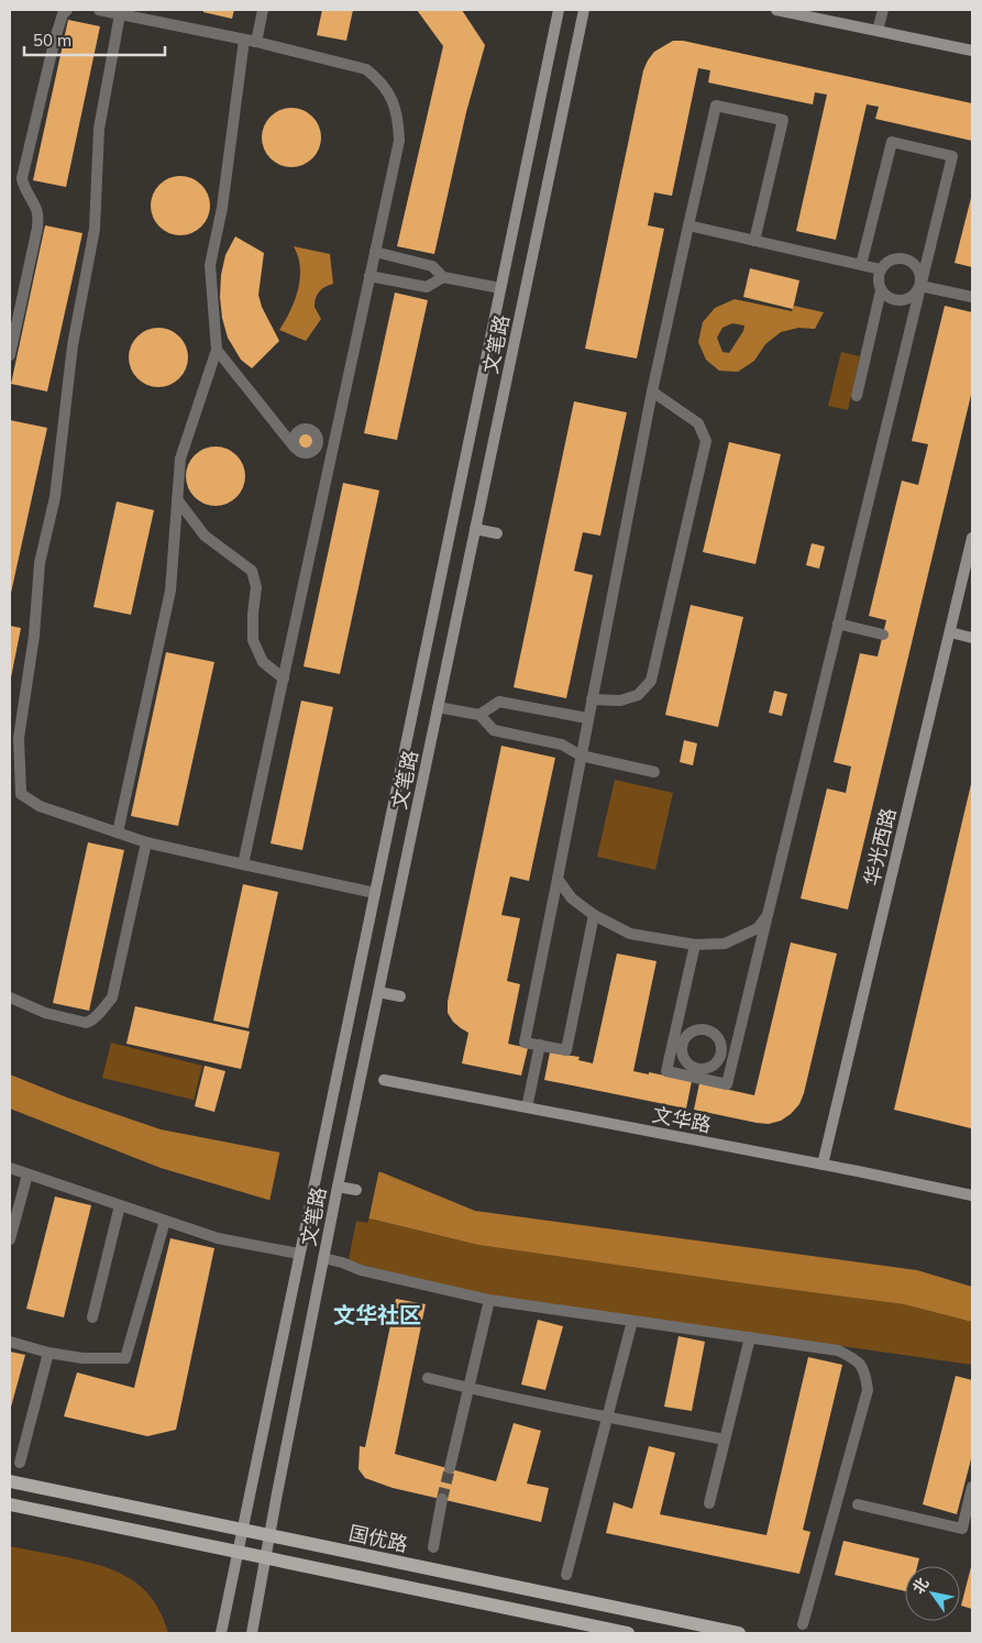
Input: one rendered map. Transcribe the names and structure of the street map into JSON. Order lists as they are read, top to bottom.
{
  "streets": {
    "main road": [
      "文笔路",
      "华光西路",
      "文华路",
      "国优路"
    ]
  },
  "crossings": [
    ["文笔路", "国优路"],
    ["华光西路", "文华路"]
  ],
  "districts": ["文华社区"],
  "scale_bar": "50 m",
  "north": "top left"
}
